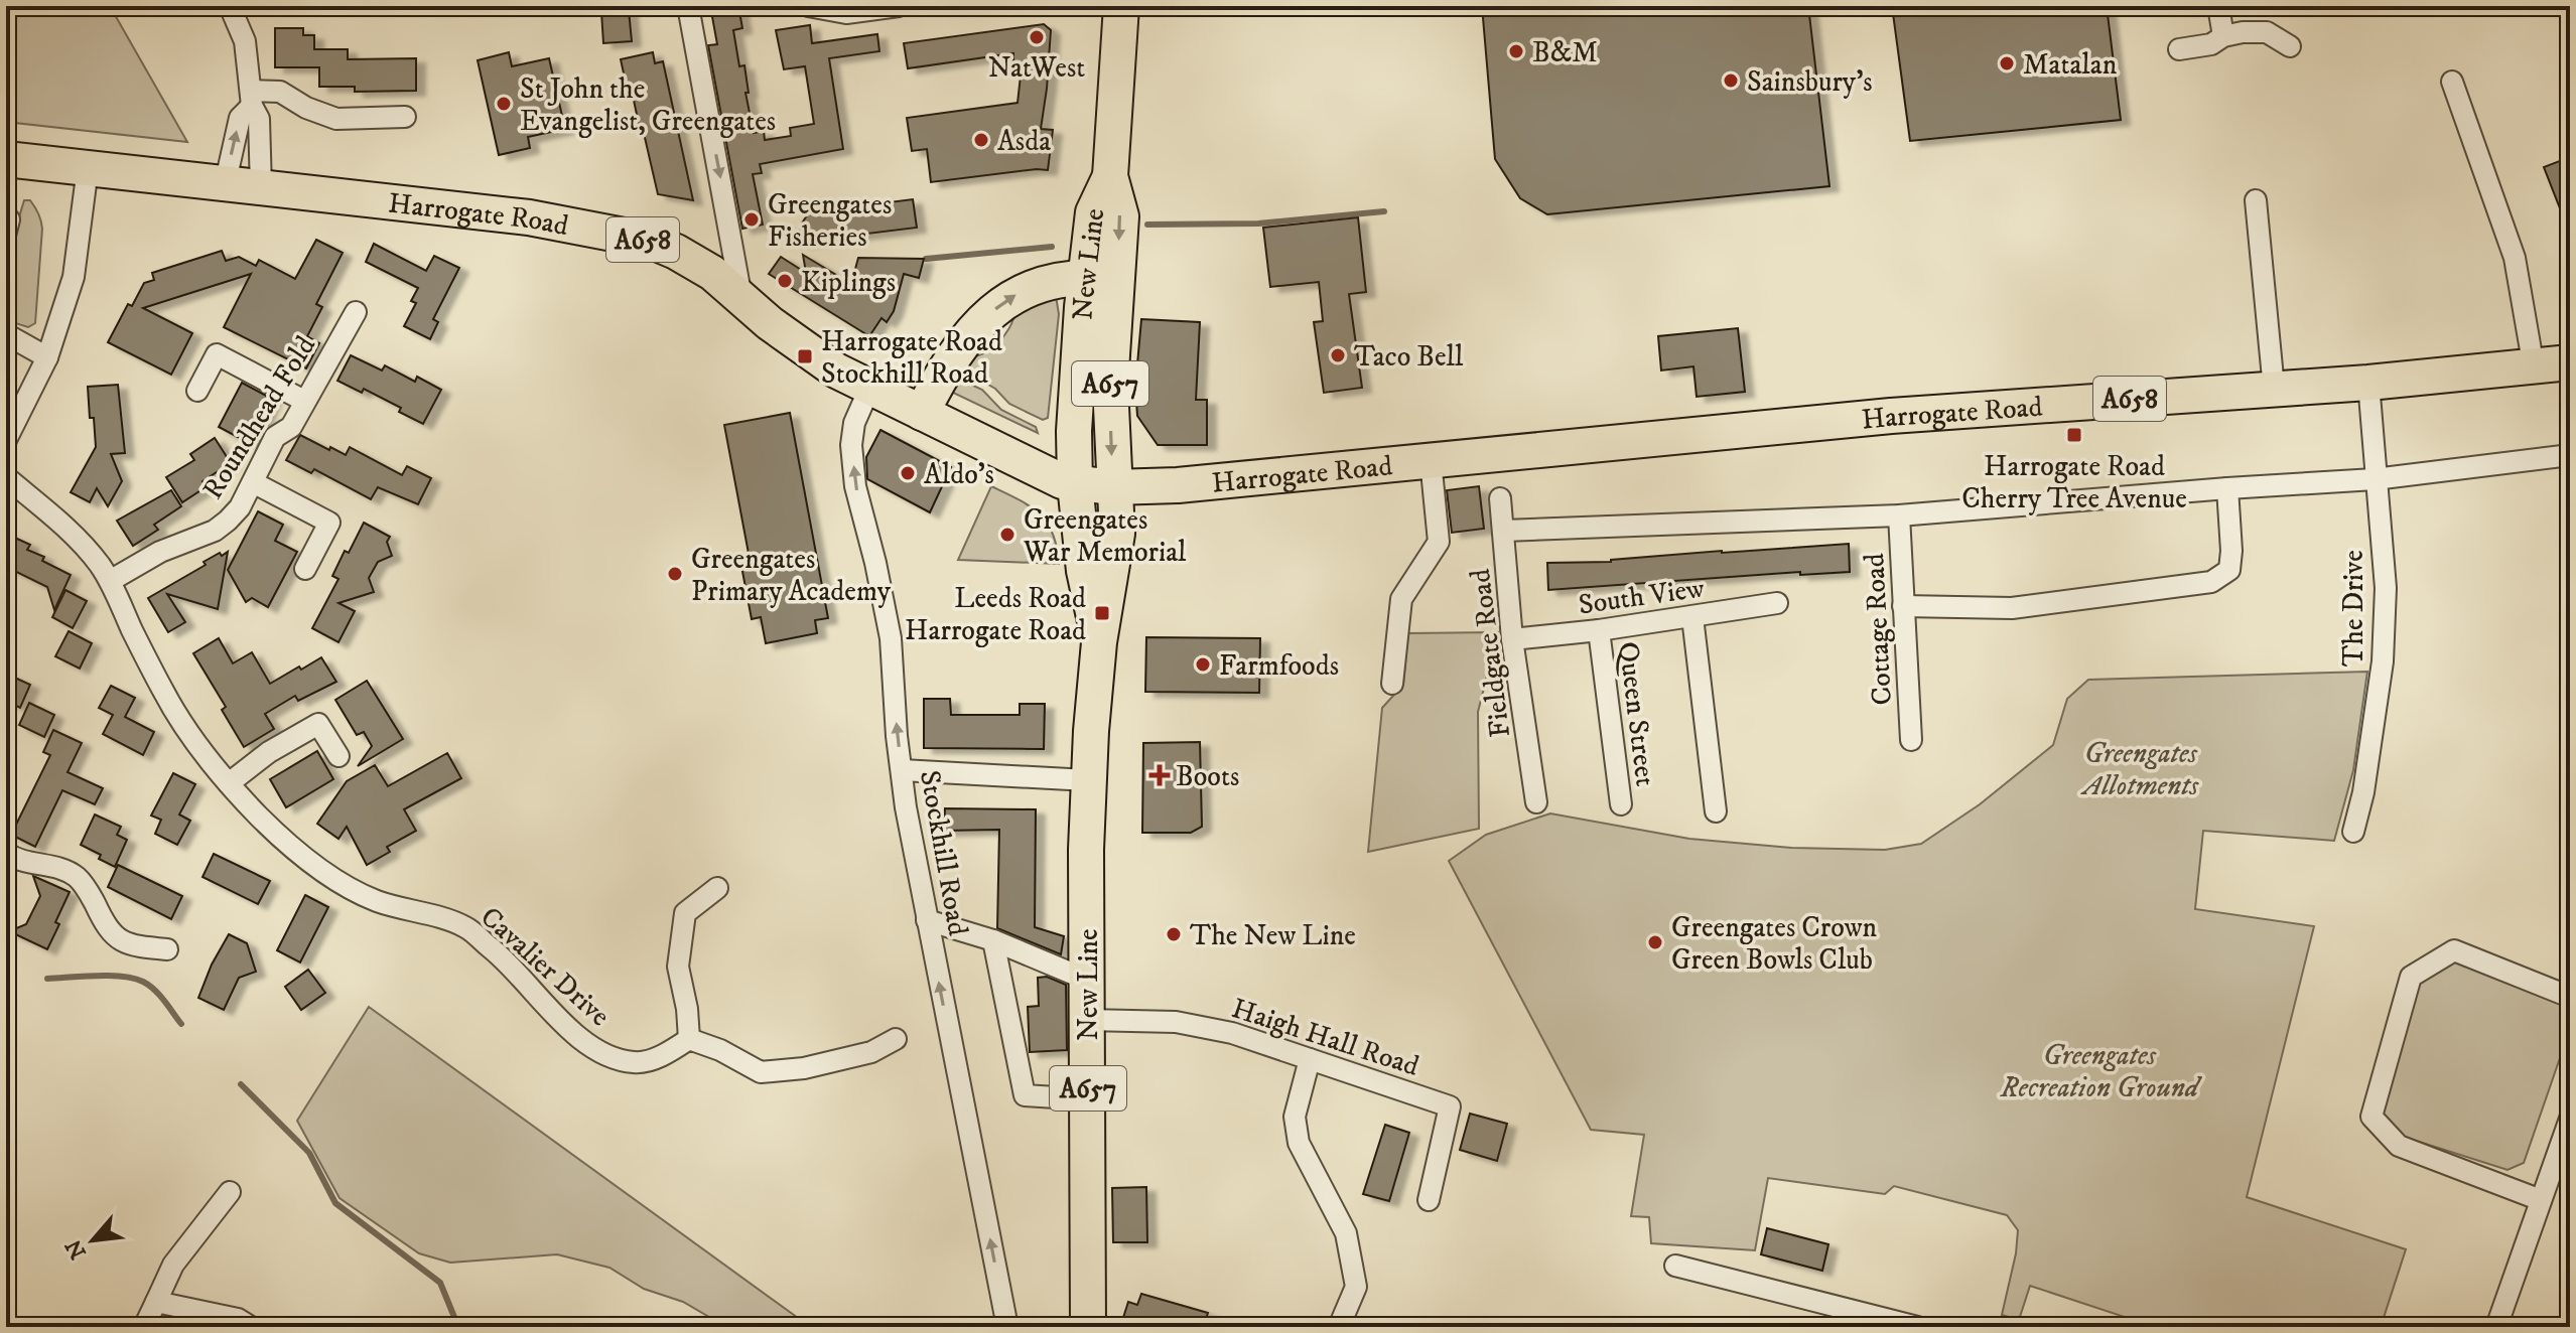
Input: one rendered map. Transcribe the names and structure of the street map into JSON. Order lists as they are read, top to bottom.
{
  "streets": {
    "main road": [
      "Harrogate Road",
      "A658",
      "New Line",
      "A657"
    ],
    "street": [
      "Roundhead Fold",
      "South View",
      "The Drive",
      "Cottage Road",
      "Fieldgate Road",
      "Queen Street",
      "Stockhill Road",
      "Cavalier Drive",
      "Haigh Hall Road"
    ]
  },
  "crossings": [
    ["Harrogate Road", "New Line"],
    ["Harrogate Road", "The Drive"],
    ["Harrogate Road", "Stockhill Road"],
    ["New Line", "Haigh Hall Road"],
    ["Roundhead Fold", "Cavalier Drive"],
    ["South View", "Fieldgate Road"],
    ["South View", "Queen Street"]
  ],
  "one_way": ["Stockhill Road"],
  "parks": ["Greengates Allotments", "Greengates Recreation Ground"],
  "places": {
    "other": [
      "NatWest",
      "B&M",
      "Matalan",
      "Sainsbury's",
      "St John the Evangelist, Greengates",
      "Asda",
      "Greengates Fisheries",
      "Kiplings",
      "Taco Bell",
      "Aldo's",
      "Greengates War Memorial",
      "Greengates Primary Academy",
      "Farmfoods",
      "The New Line",
      "Greengates Crown Green Bowls Club"
    ],
    "transit": ["Harrogate Road Stockhill Road", "Harrogate Road Cherry Tree Avenue", "Leeds Road Harrogate Road"],
    "health": ["Boots"]
  },
  "north": "bottom left"
}
